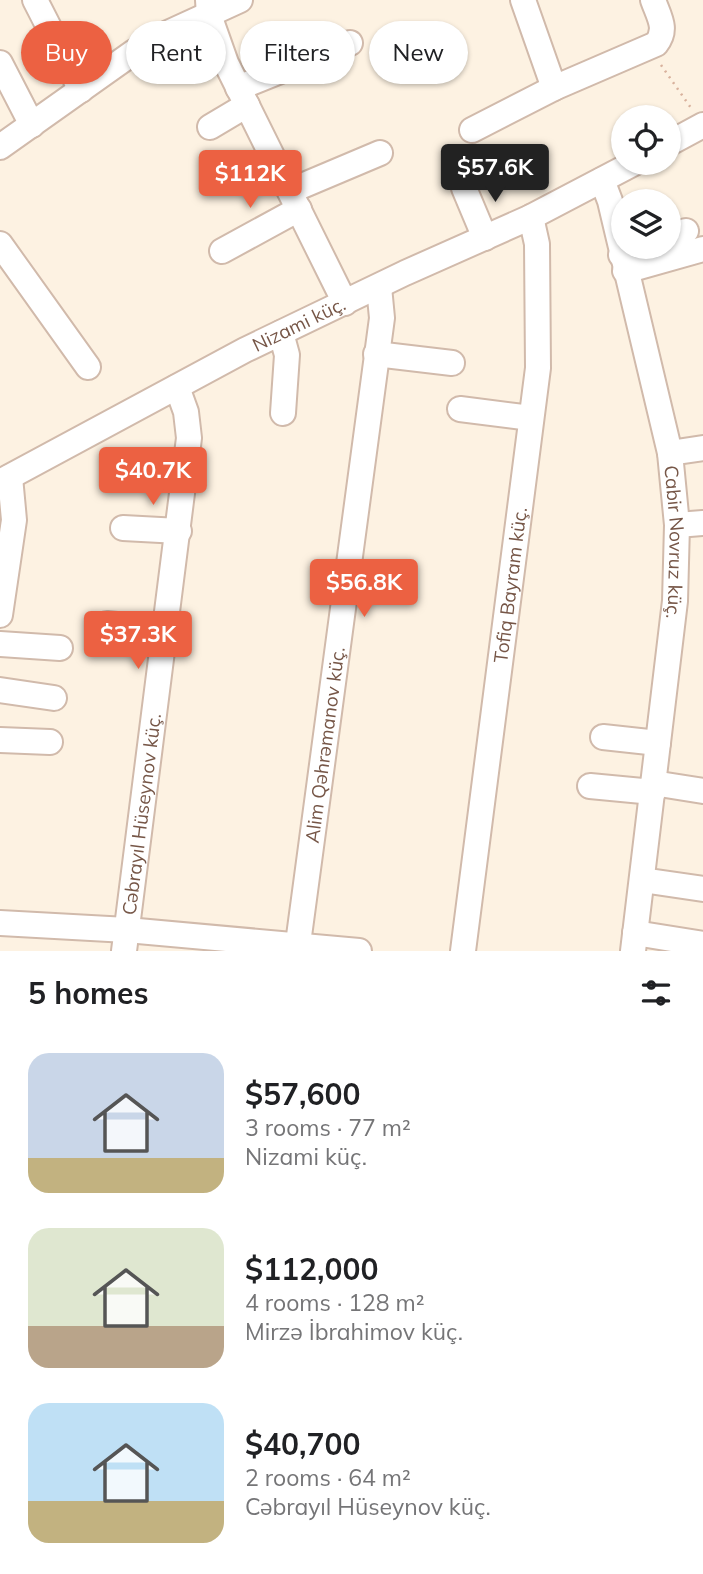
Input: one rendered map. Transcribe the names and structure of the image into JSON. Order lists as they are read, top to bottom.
{
  "streets": {
    "street": [
      "Nizami küç.",
      "Cabir Novruz küç.",
      "Tofiq Bayram küç.",
      "Alim Qəhrəmanov küç.",
      "Cəbrayıl Hüseynov küç."
    ]
  },
  "crossings": [
    ["Nizami küç.", "Cabir Novruz küç."],
    ["Nizami küç.", "Tofiq Bayram küç."],
    ["Nizami küç.", "Alim Qəhrəmanov küç."],
    ["Nizami küç.", "Cəbrayıl Hüseynov küç."]
  ],
  "page": {
    "chip": [
      "Buy",
      "Rent",
      "Filters",
      "New"
    ],
    "price": [
      "$57.6K",
      "$112K",
      "$40.7K",
      "$56.8K",
      "$37.3K"
    ],
    "heading": "5 homes",
    "list": [
      {
        "name": "$57,600",
        "note": "3 rooms · 77 m² · Nizami küç."
      },
      {
        "name": "$112,000",
        "note": "4 rooms · 128 m² · Mirzə İbrahimov küç."
      },
      {
        "name": "$40,700",
        "note": "2 rooms · 64 m² · Cəbrayıl Hüseynov küç."
      }
    ]
  }
}
